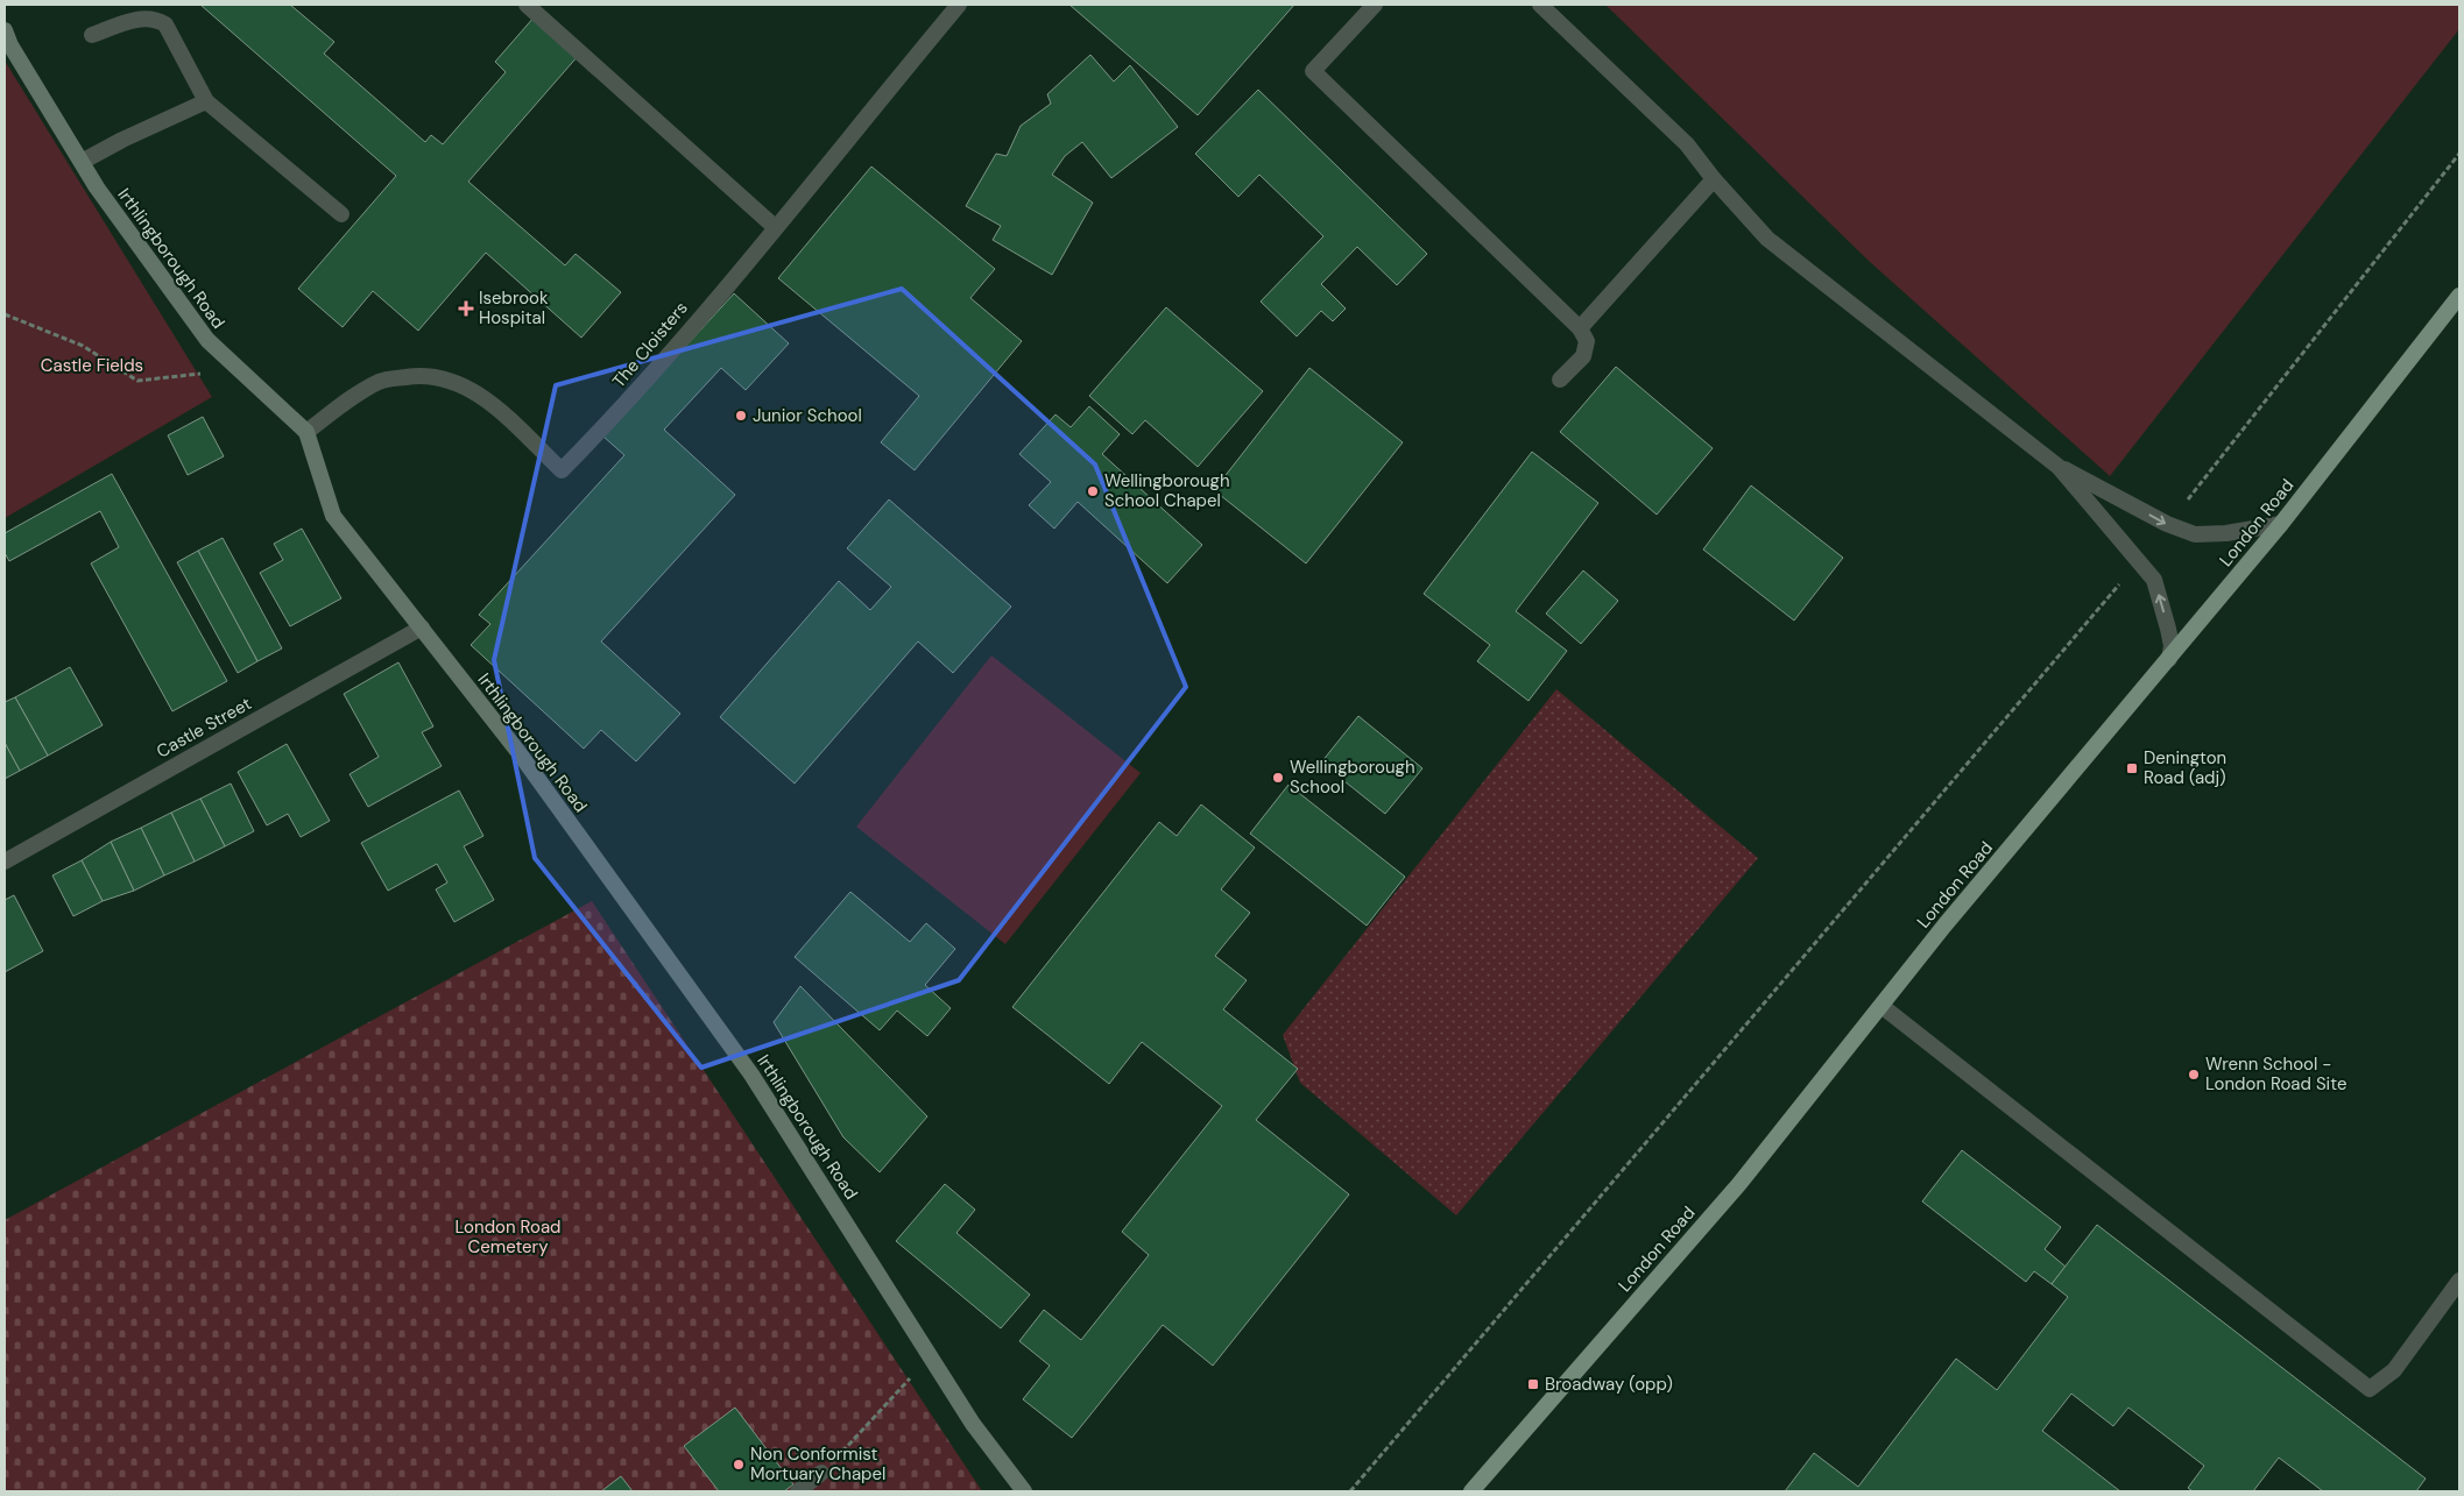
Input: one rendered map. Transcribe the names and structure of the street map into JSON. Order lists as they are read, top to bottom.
{
  "streets": {
    "main road": ["Irthlingborough Road", "London Road"],
    "street": ["The Cloisters", "Castle Street"]
  },
  "crossings": [
    ["Irthlingborough Road", "The Cloisters"],
    ["Irthlingborough Road", "Castle Street"]
  ],
  "parks": ["Castle Fields", "London Road Cemetery"],
  "places": {
    "health": ["Isebrook Hospital"],
    "other": [
      "Junior School",
      "Wellingborough School Chapel",
      "Wellingborough School",
      "Wrenn School - London Road Site",
      "Non Conformist Mortuary Chapel"
    ],
    "transit": ["Denington Road (adj)", "Broadway (opp)"]
  }
}
